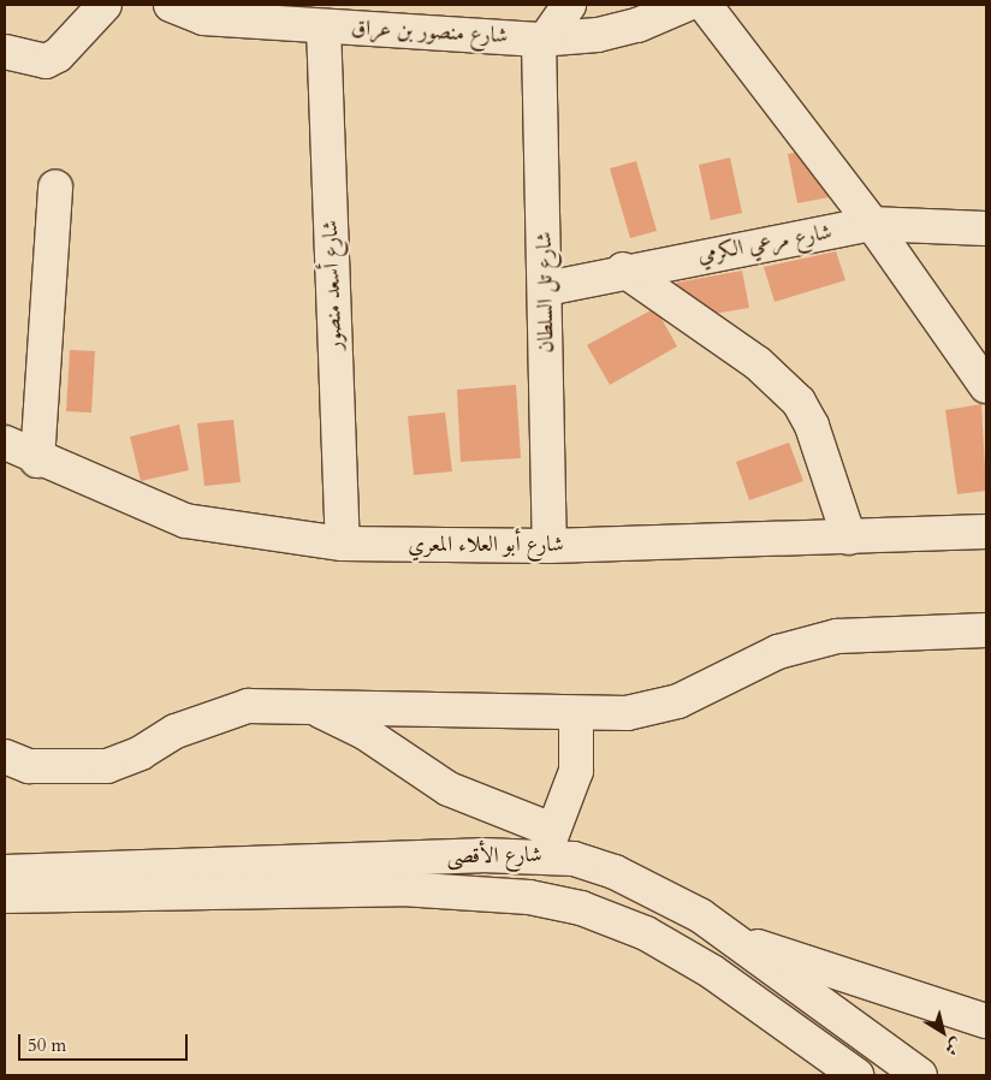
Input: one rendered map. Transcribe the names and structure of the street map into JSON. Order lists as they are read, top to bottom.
{
  "streets": {
    "street": [
      "شارع منصور بن عراق",
      "شارع مرعي الكرمي",
      "شارع أسعد منصور",
      "شارع تل السلطان",
      "شارع أبو العلاء المعري",
      "شارع الأقصى"
    ]
  },
  "crossings": [
    ["شارع منصور بن عراق", "شارع أسعد منصور"],
    ["شارع منصور بن عراق", "شارع تل السلطان"],
    ["شارع مرعي الكرمي", "شارع تل السلطان"],
    ["شارع أسعد منصور", "شارع أبو العلاء المعري"],
    ["شارع تل السلطان", "شارع أبو العلاء المعري"]
  ],
  "scale_bar": "50 m",
  "north": "bottom right"
}
